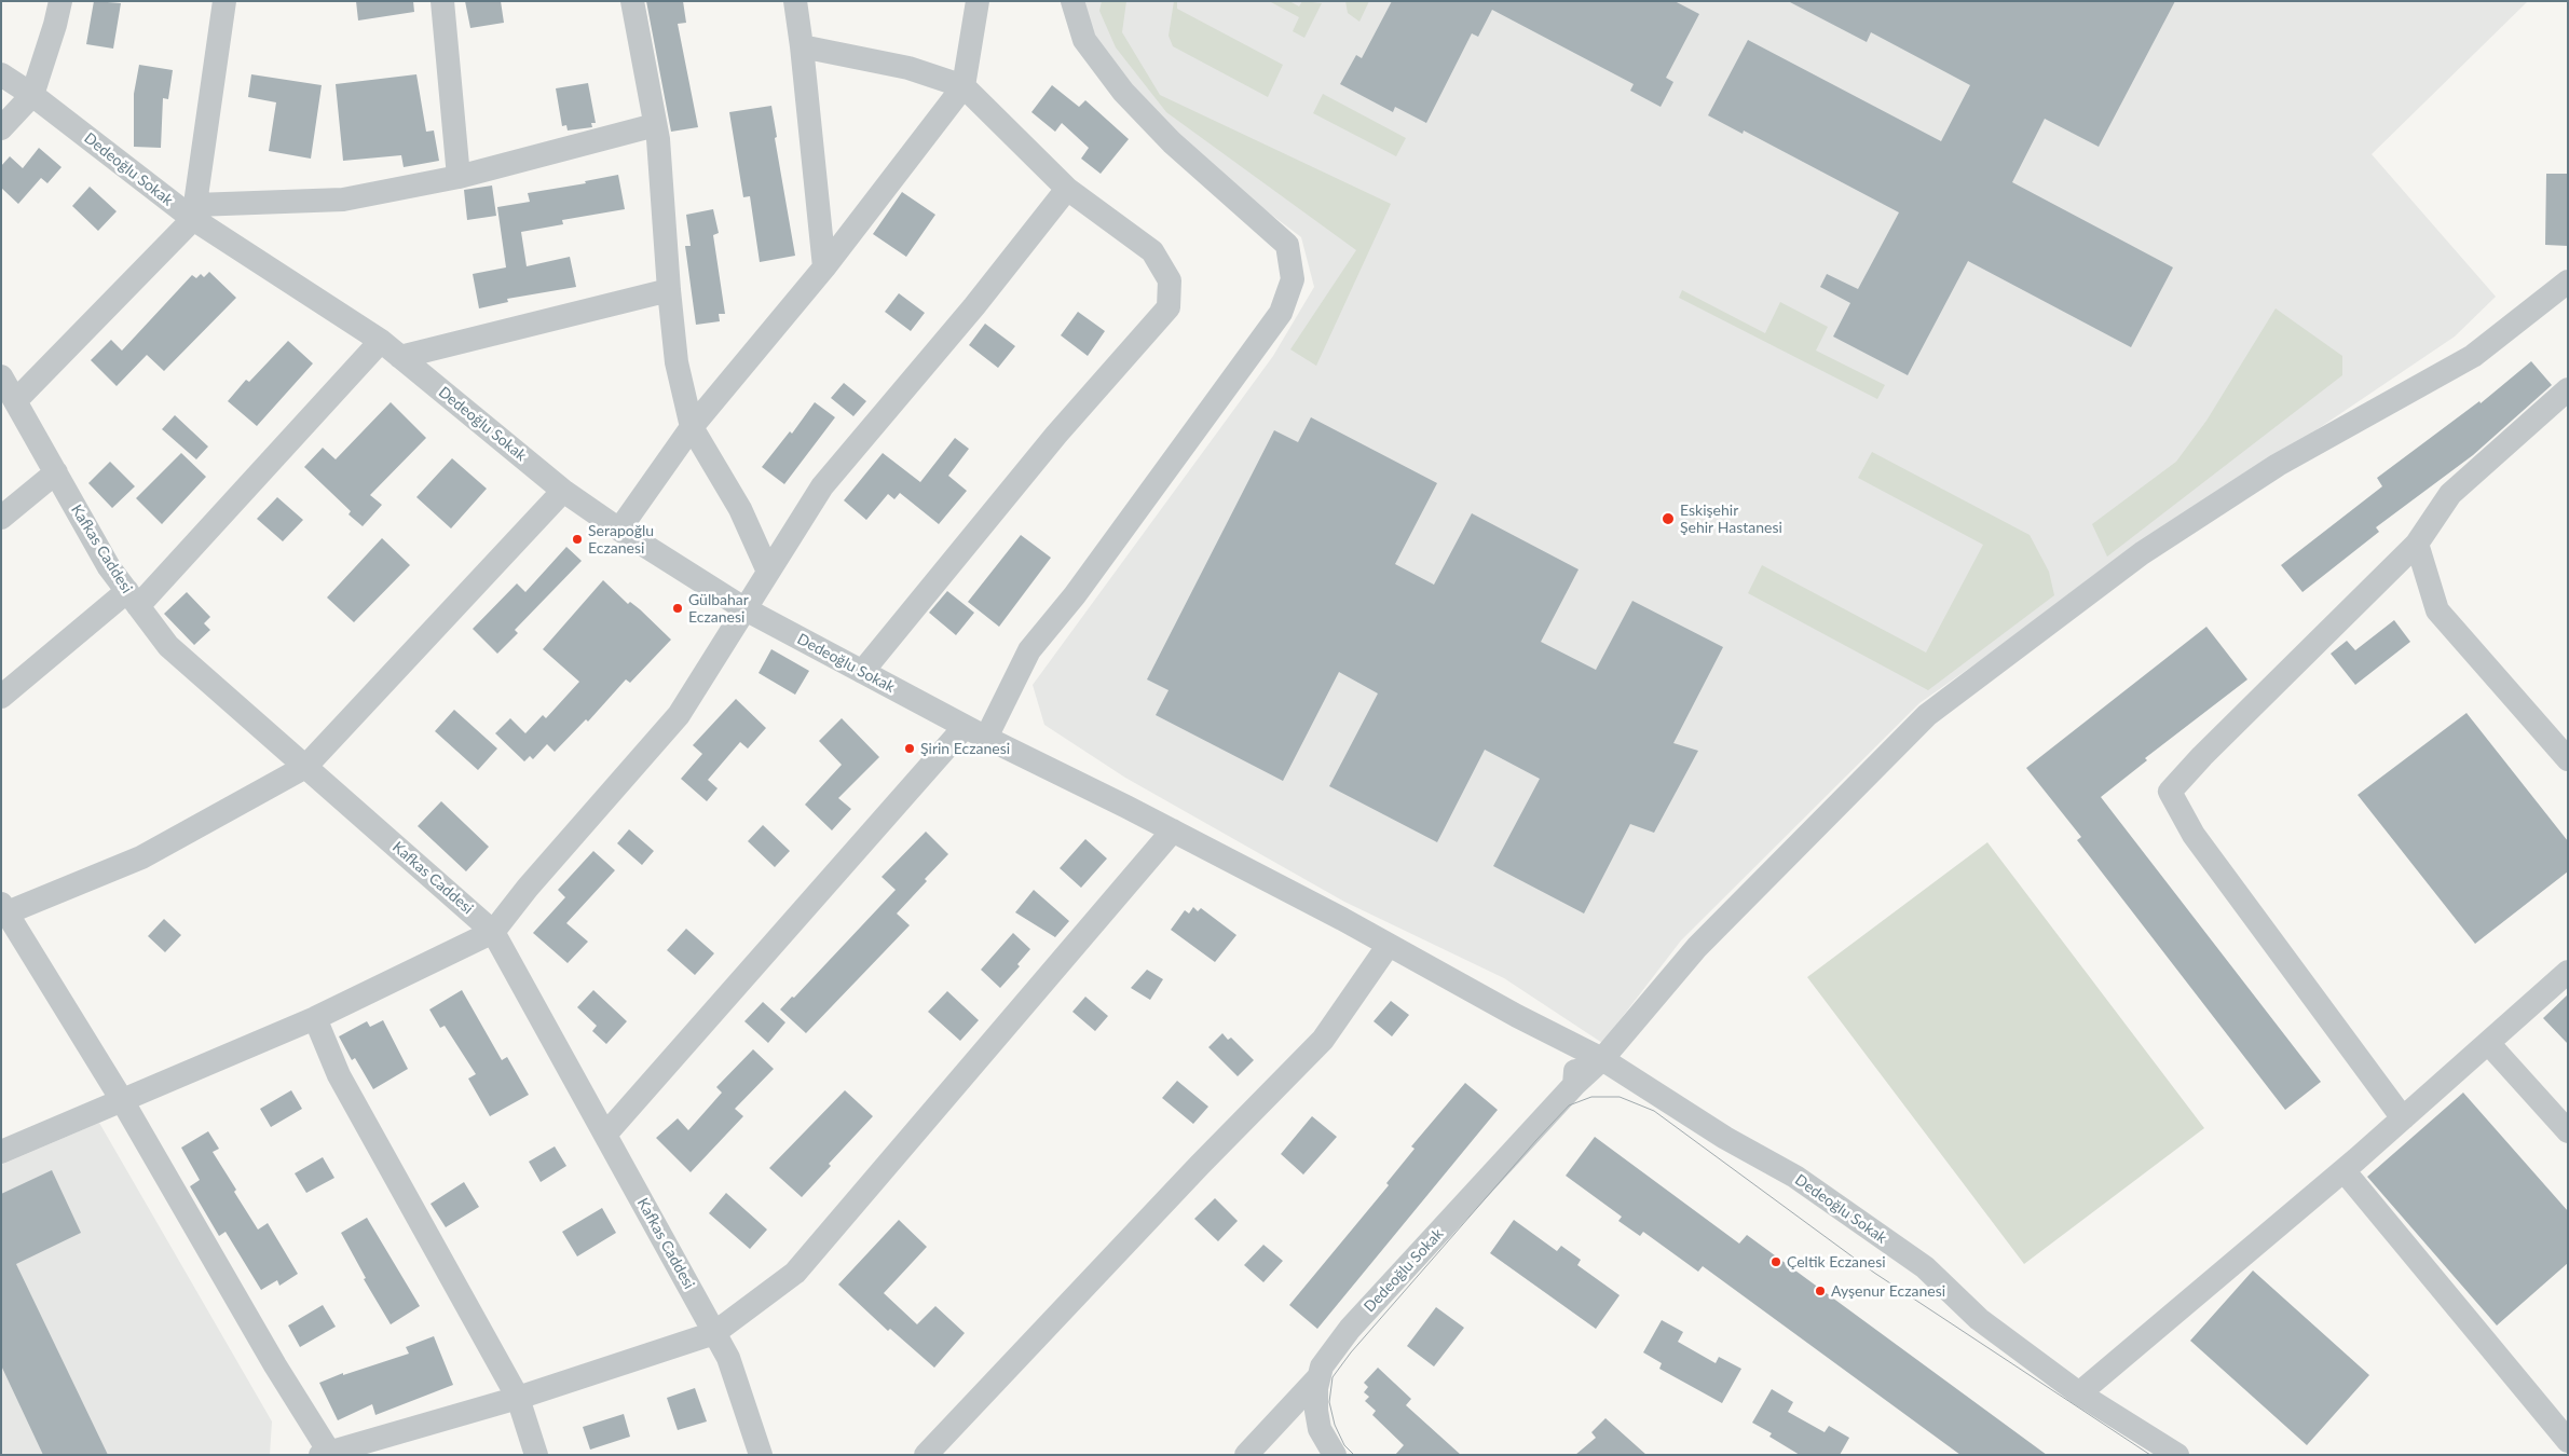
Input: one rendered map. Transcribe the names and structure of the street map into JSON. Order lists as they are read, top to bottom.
{
  "streets": {
    "street": ["Dedeoğlu Sokak", "Kafkas Caddesi"]
  },
  "places": [
    "Eskişehir Şehir Hastanesi",
    "Serapoğlu Eczanesi",
    "Gülbahar Eczanesi",
    "Şirin Eczanesi",
    "Çeltik Eczanesi",
    "Ayşenur Eczanesi"
  ]
}
